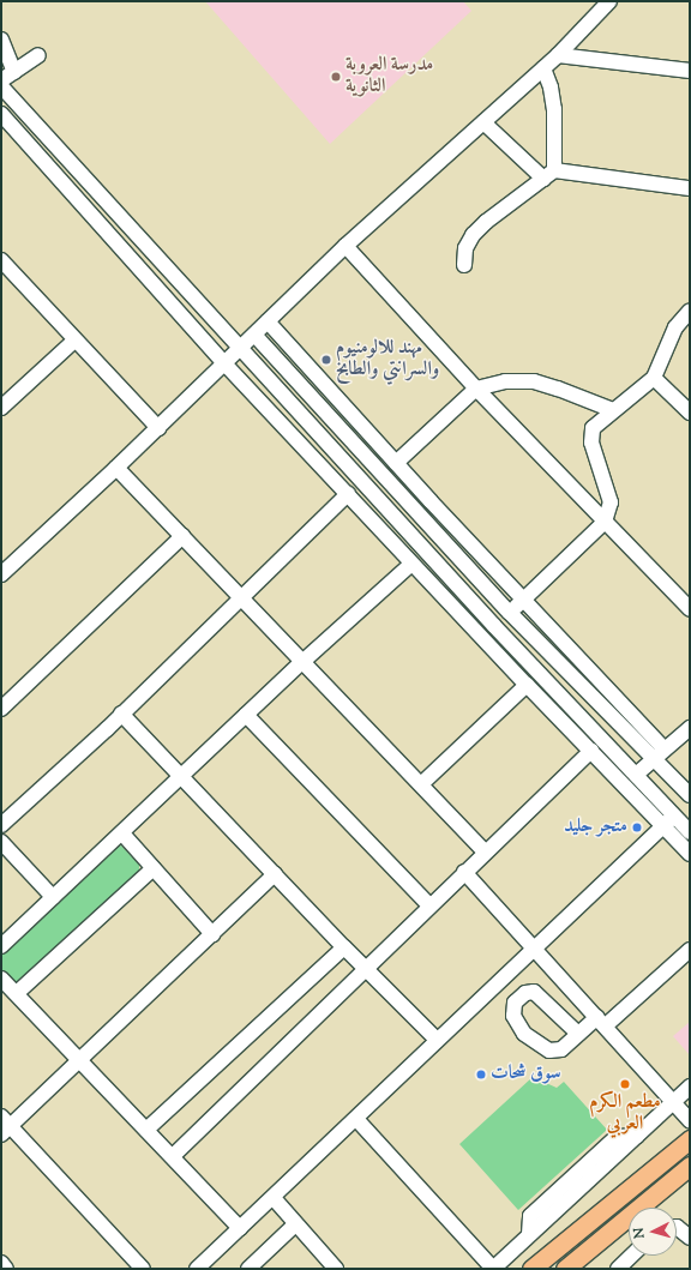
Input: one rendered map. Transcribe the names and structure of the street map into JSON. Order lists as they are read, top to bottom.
{
  "places": [
    "مدرسة العروبة الثانوية",
    "مهند للالومنيوم والسرانتي والطابخ",
    "متجر جليد",
    "سوق شحات",
    "مطعم الكرم العربي"
  ],
  "north": "left"
}
